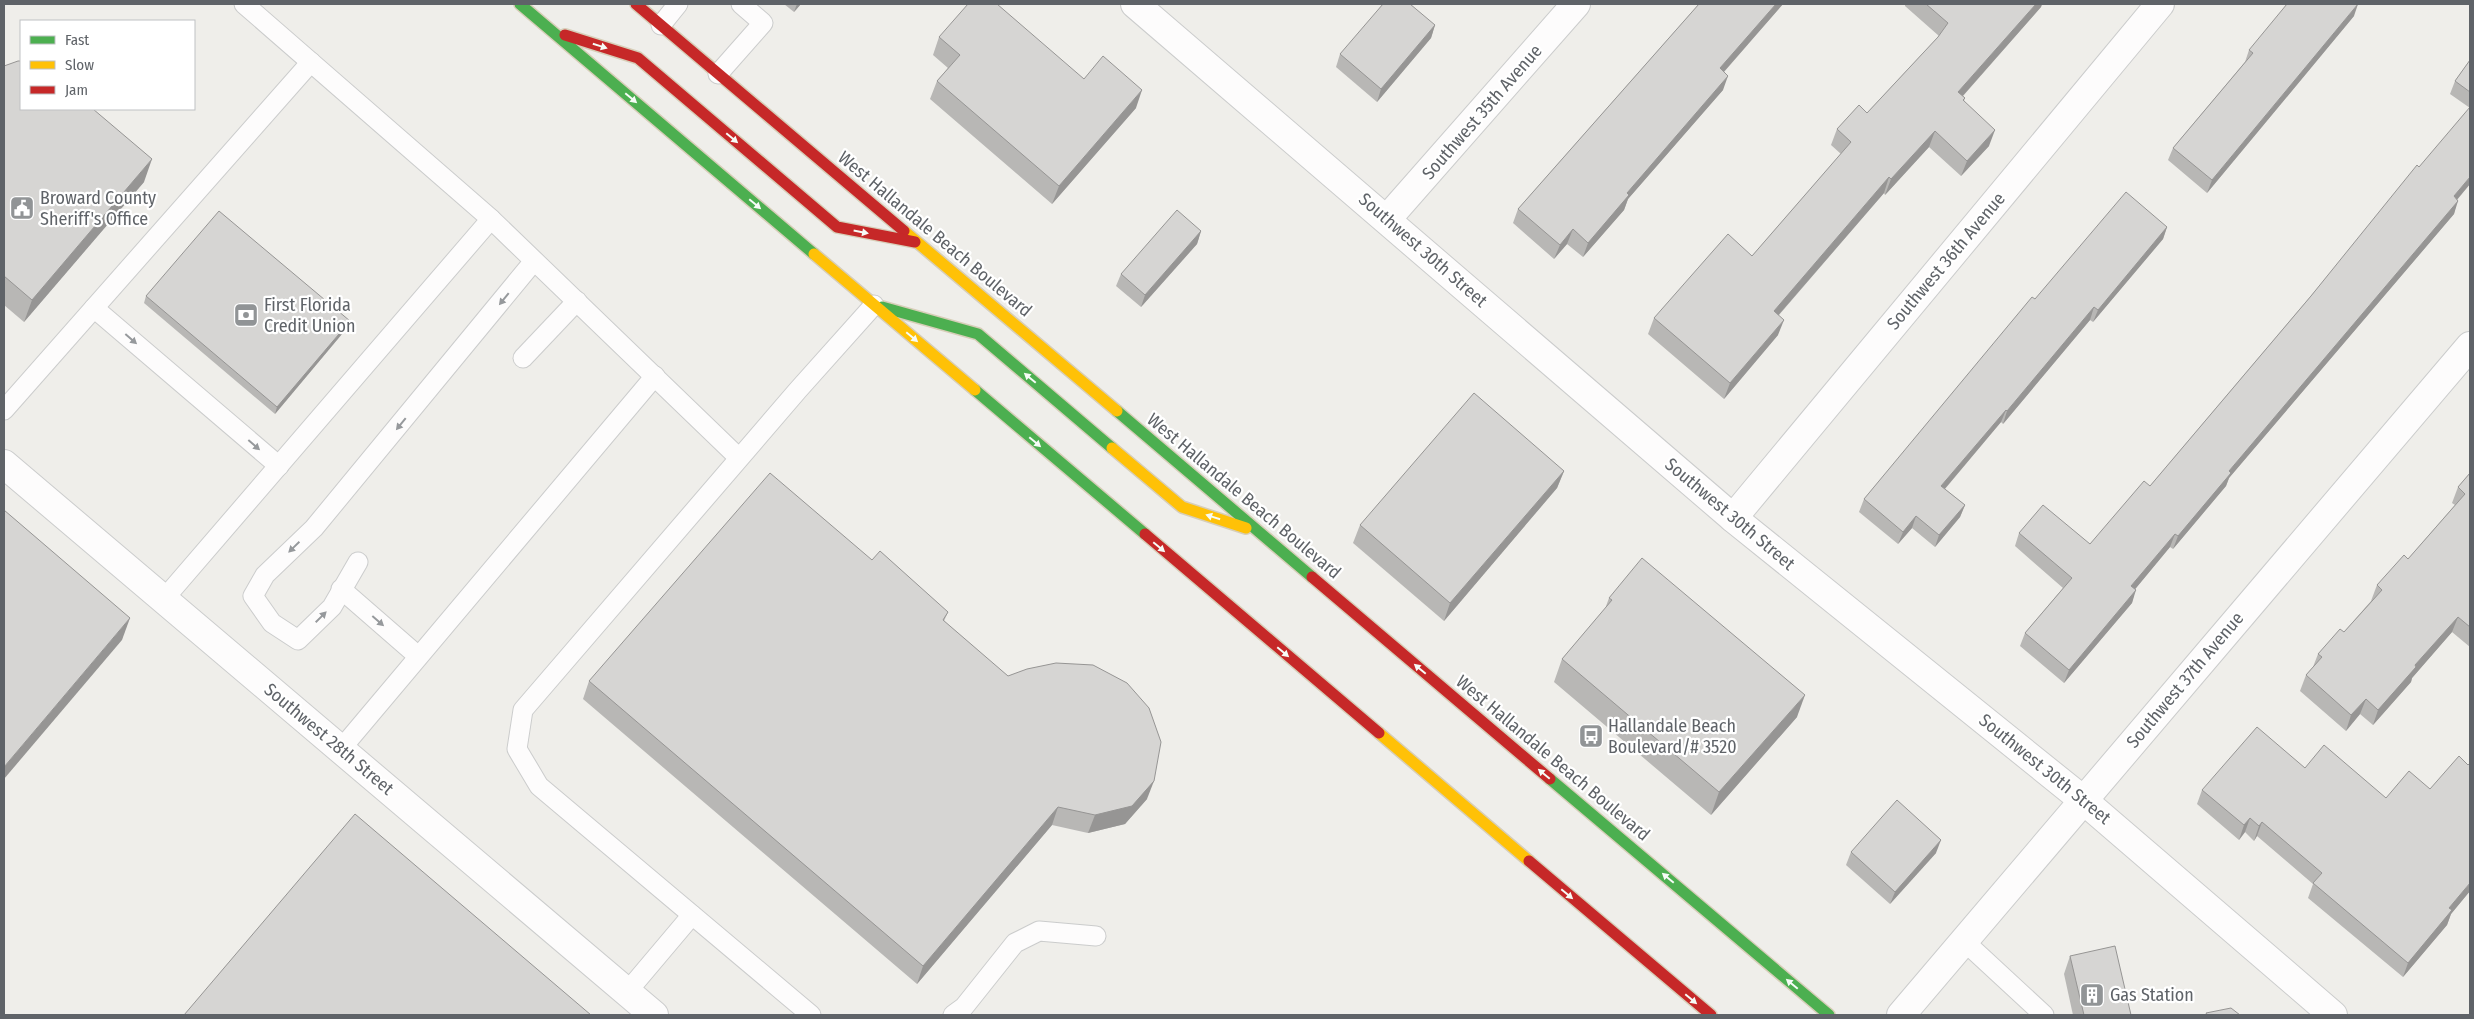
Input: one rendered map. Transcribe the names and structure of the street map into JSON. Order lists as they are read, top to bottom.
{
  "streets": {
    "main road": ["West Hallandale Beach Boulevard"],
    "street": [
      "Southwest 35th Avenue",
      "Southwest 30th Street",
      "Southwest 36th Avenue",
      "Southwest 37th Avenue",
      "Southwest 28th Street"
    ]
  },
  "crossings": [
    ["Southwest 35th Avenue", "Southwest 30th Street"],
    ["Southwest 30th Street", "Southwest 36th Avenue"],
    ["Southwest 30th Street", "Southwest 37th Avenue"]
  ],
  "places": {
    "public building": ["Broward County Sheriff's Office"],
    "bank": ["First Florida Credit Union"],
    "bus stop": ["Hallandale Beach Boulevard/# 3520"],
    "building": ["Gas Station"]
  },
  "legend": ["Fast", "Slow", "Jam"]
}
